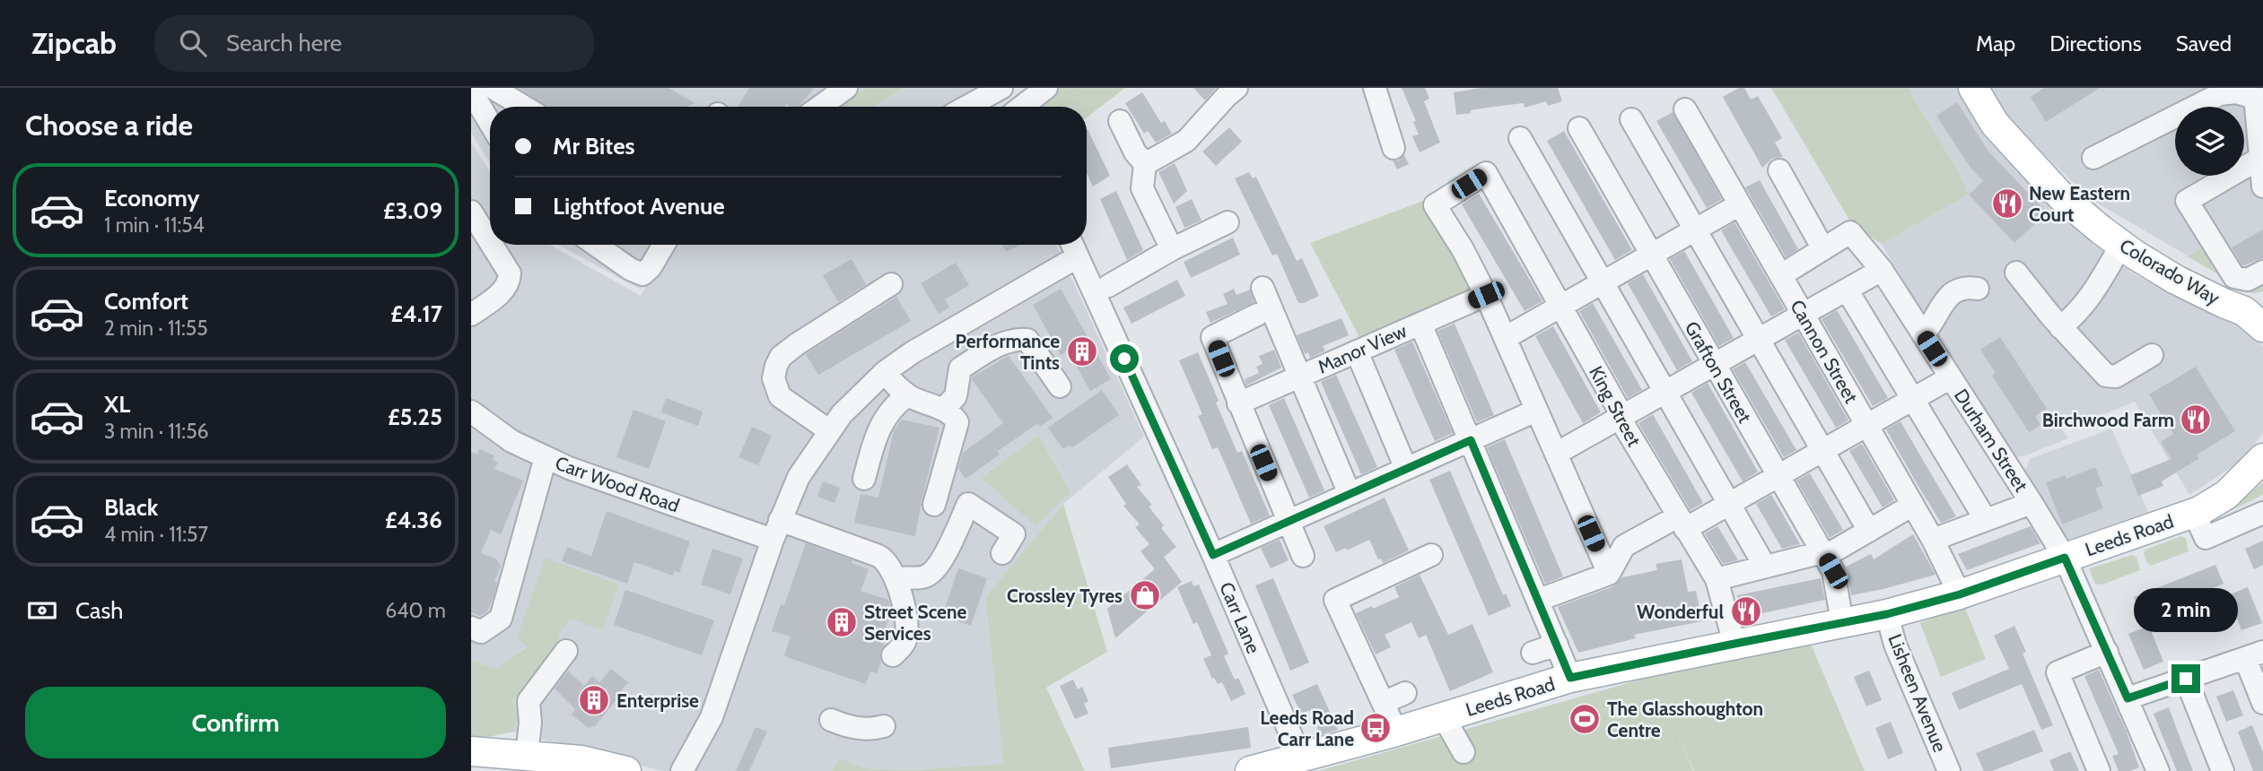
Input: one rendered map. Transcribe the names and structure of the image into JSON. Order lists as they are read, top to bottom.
{
  "streets": {
    "main road": ["Colorado Way", "Leeds Road"],
    "street": [
      "Manor View",
      "Cannon Street",
      "Grafton Street",
      "King Street",
      "Durham Street",
      "Carr Wood Road",
      "Carr Lane",
      "Lisheen Avenue"
    ]
  },
  "crossings": [
    ["Manor View", "King Street"],
    ["Cannon Street", "Leeds Road"],
    ["Grafton Street", "Leeds Road"],
    ["King Street", "Leeds Road"],
    ["Durham Street", "Leeds Road"],
    ["Leeds Road", "Carr Lane"],
    ["Leeds Road", "Lisheen Avenue"]
  ],
  "places": {
    "restaurant": ["New Eastern Court", "Birchwood Farm", "Wonderful"],
    "building": ["Performance Tints", "Street Scene Services", "Enterprise"],
    "shop": ["Crossley Tyres"],
    "sports": ["The Glasshoughton Centre"],
    "bus stop": ["Leeds Road Carr Lane"]
  },
  "page": {
    "header": "Zipcab",
    "search": "Search here",
    "nav": ["Map", "Directions", "Saved"],
    "heading": "Choose a ride",
    "banner": ["Mr Bites", "Lightfoot Avenue"],
    "list": [
      {
        "name": "Economy",
        "note": "1 min · 11:54",
        "value": "£3.09"
      },
      {
        "name": "Comfort",
        "note": "2 min · 11:55",
        "value": "£4.17"
      },
      {
        "name": "XL",
        "note": "3 min · 11:56",
        "value": "£5.25"
      },
      {
        "name": "Black",
        "note": "4 min · 11:57",
        "value": "£4.36"
      }
    ],
    "pay": ["Cash", "640 m"],
    "bubble": "2 min",
    "buttons": "Confirm"
  }
}
